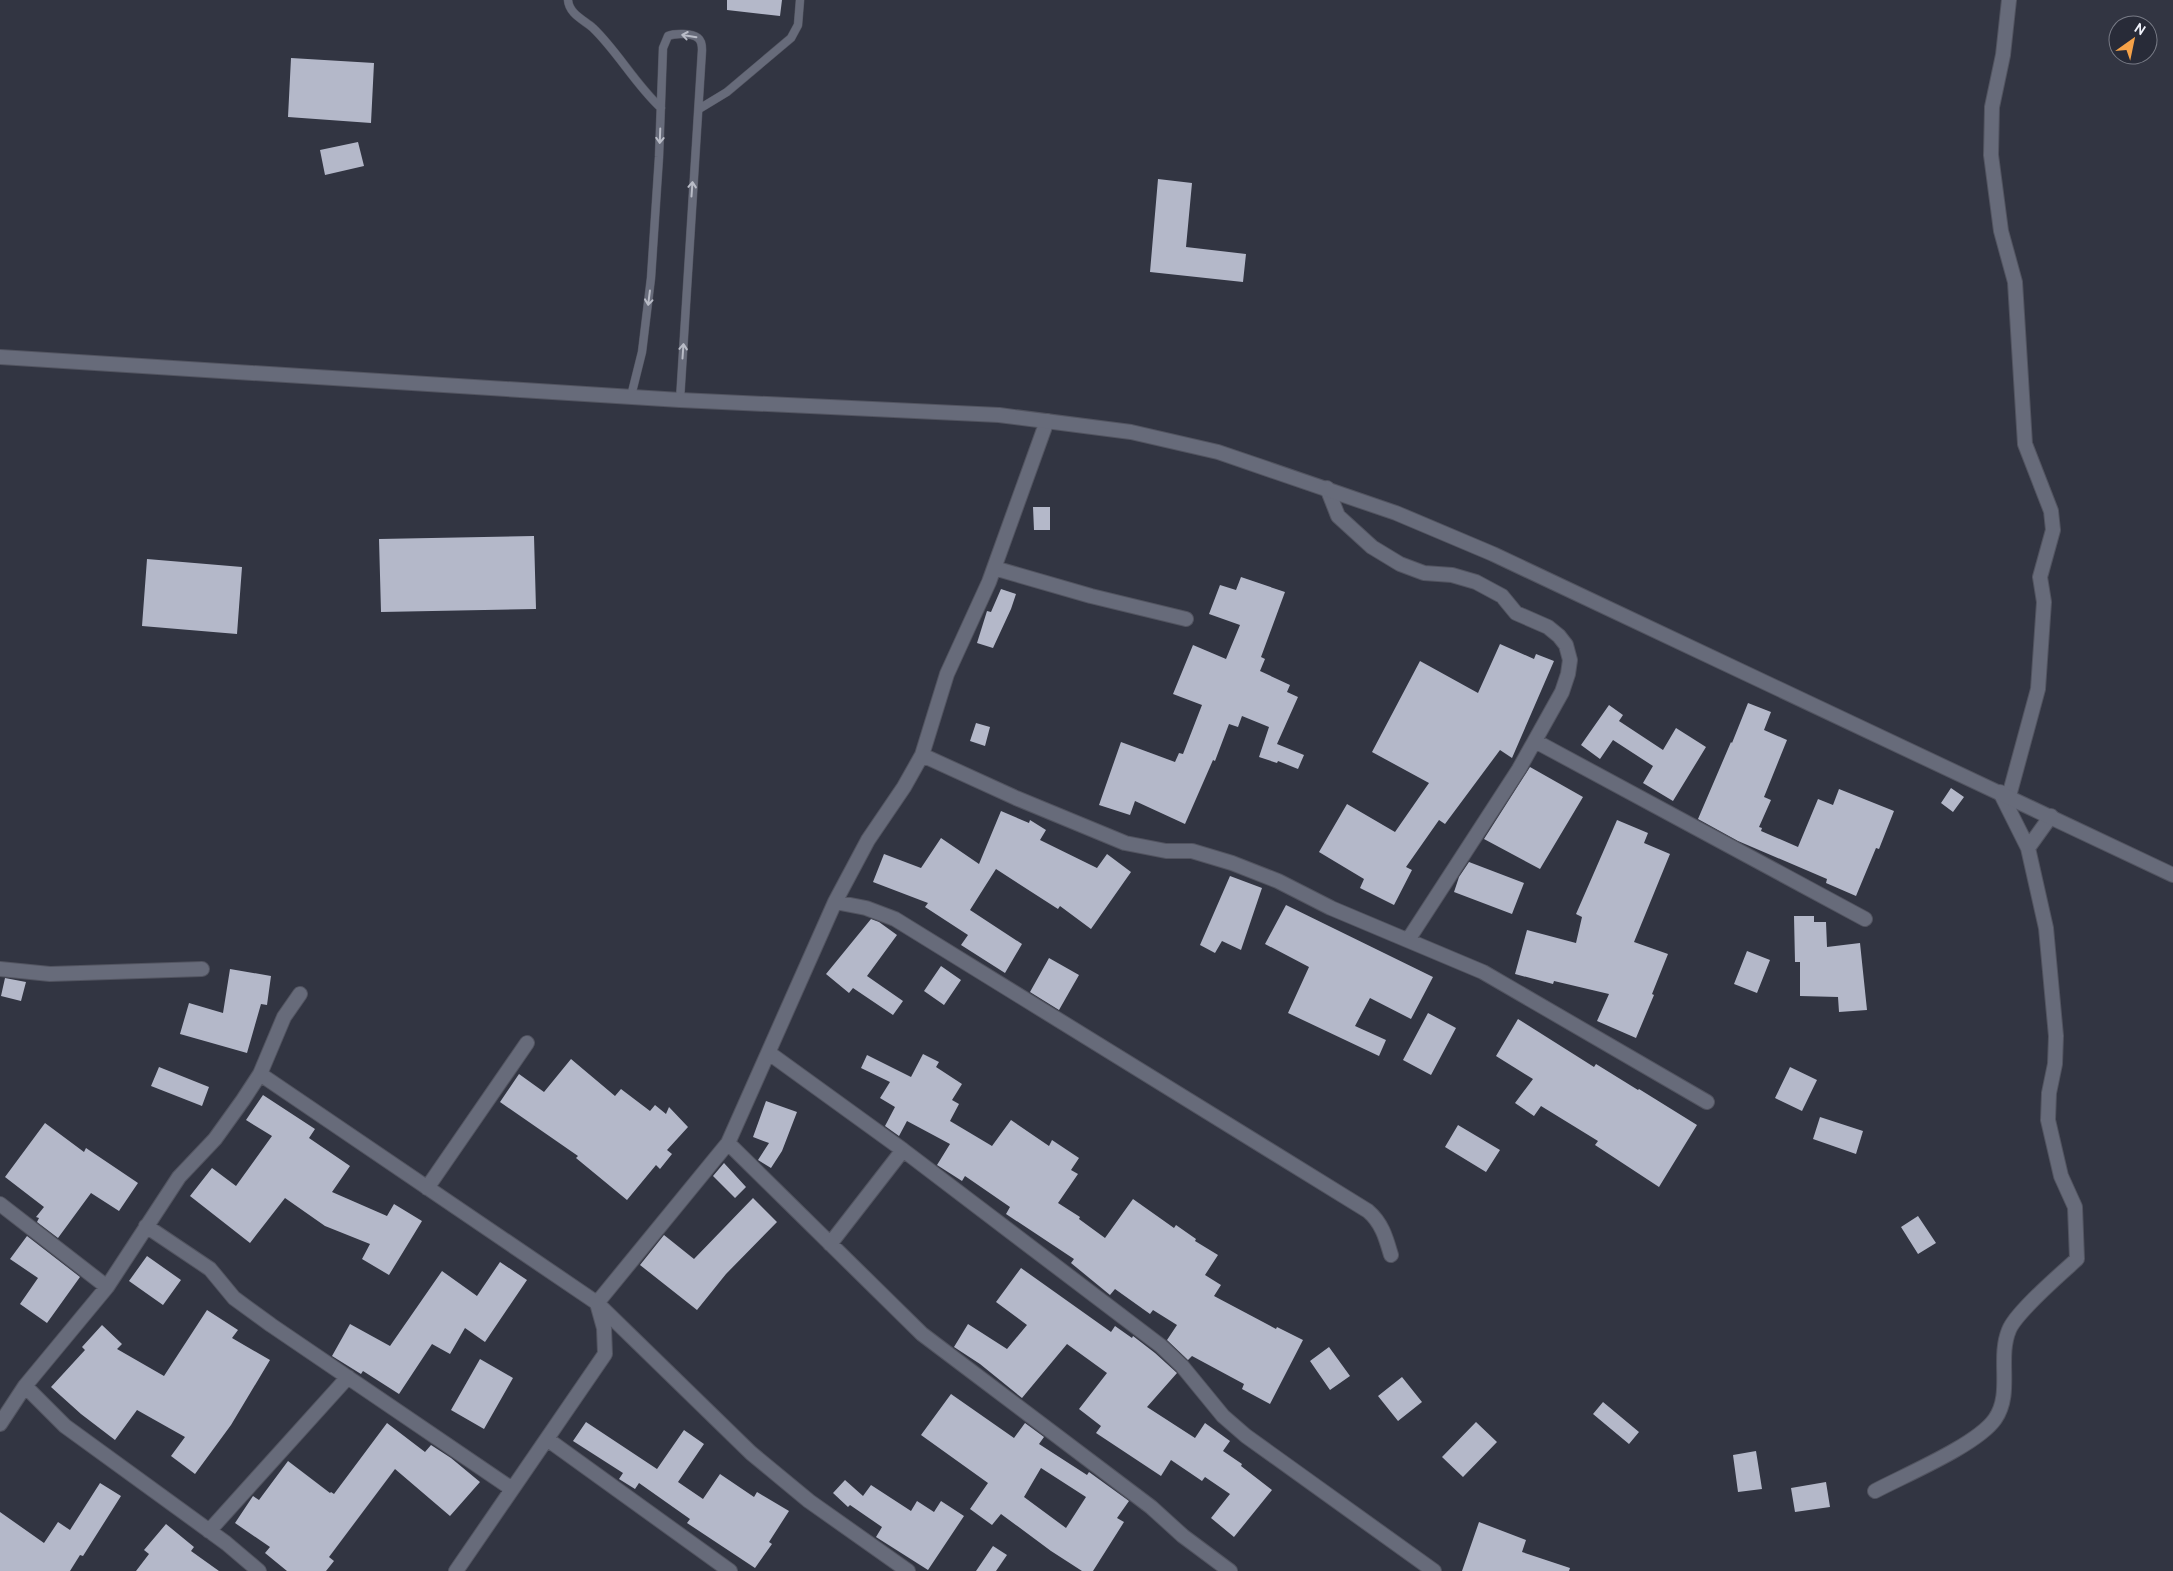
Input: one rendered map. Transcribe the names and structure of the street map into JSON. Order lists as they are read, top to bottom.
{
  "north": "top right"
}
